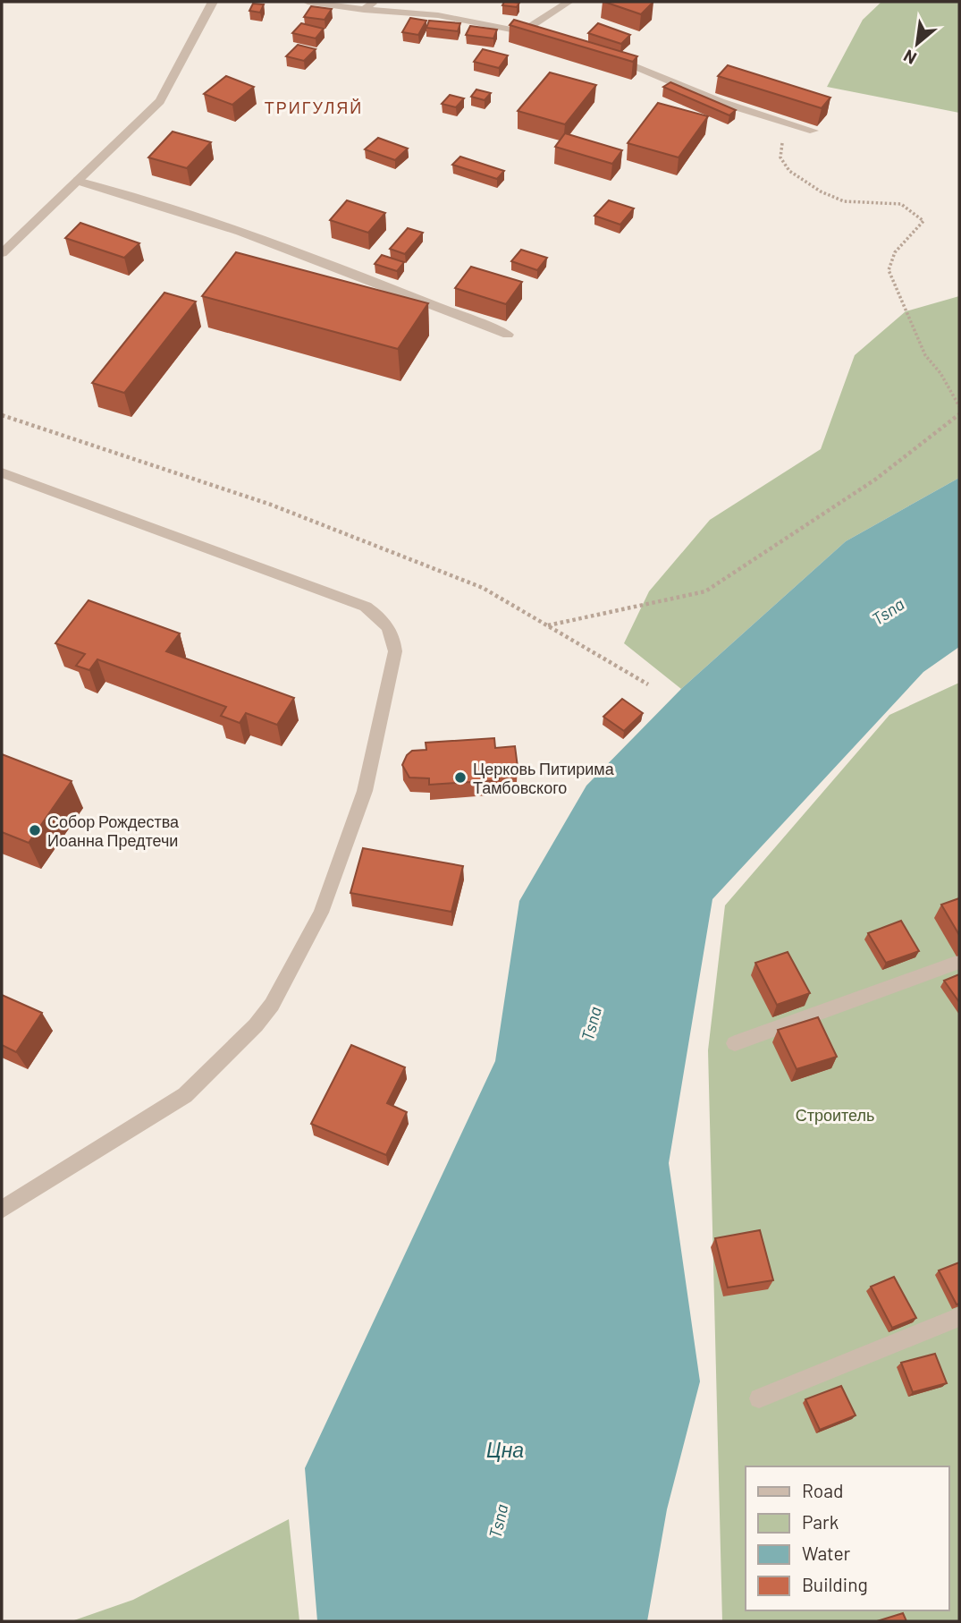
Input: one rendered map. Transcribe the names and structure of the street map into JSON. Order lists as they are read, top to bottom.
{
  "districts": ["ТРИГУЛЯЙ"],
  "water": ["Tsna", "Цна"],
  "parks": ["Строитель"],
  "places": ["Церковь Питирима Тамбовского", "Собор Рождества Иоанна Предтечи"],
  "legend": [
    "Road",
    "Park",
    "Water",
    "Building"
  ],
  "north": "bottom left"
}
